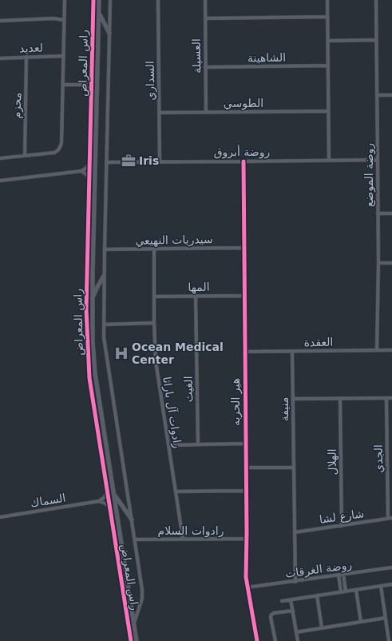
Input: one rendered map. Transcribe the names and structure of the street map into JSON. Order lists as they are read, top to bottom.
{
  "streets": {
    "street": [
      "لعديد",
      "العسيلة",
      "الشاهينة",
      "راس المعراض",
      "السداري",
      "الطوسي",
      "محزم",
      "روضة أبروق",
      "روضة الموضع",
      "سيدريات النهيعي",
      "المها",
      "العقدة",
      "الغيث",
      "هير الحربه",
      "منيفة",
      "رادوات آل باراثا",
      "الجدي",
      "الهلال",
      "السماك",
      "شارع لشا",
      "رادوات السلام",
      "روضة الغرقات"
    ]
  },
  "crossings": [
    ["لعديد", "محزم"],
    ["العسيلة", "الشاهينة"],
    ["العسيلة", "الطوسي"],
    ["راس المعراض", "روضة أبروق"],
    ["راس المعراض", "سيدريات النهيعي"],
    ["راس المعراض", "رادوات السلام"],
    ["السداري", "الطوسي"],
    ["السداري", "روضة أبروق"],
    ["روضة أبروق", "روضة الموضع"],
    ["روضة أبروق", "هير الحربه"],
    ["روضة الموضع", "العقدة"],
    ["سيدريات النهيعي", "هير الحربه"],
    ["سيدريات النهيعي", "رادوات آل باراثا"],
    ["المها", "الغيث"],
    ["المها", "هير الحربه"],
    ["المها", "رادوات آل باراثا"],
    ["العقدة", "هير الحربه"],
    ["العقدة", "منيفة"],
    ["هير الحربه", "رادوات السلام"],
    ["هير الحربه", "روضة الغرقات"],
    ["منيفة", "شارع لشا"],
    ["منيفة", "روضة الغرقات"],
    ["رادوات آل باراثا", "رادوات السلام"],
    ["الجدي", "شارع لشا"],
    ["الهلال", "شارع لشا"]
  ],
  "places": {
    "office": ["Iris"],
    "hospital": ["Ocean Medical Center"]
  }
}
